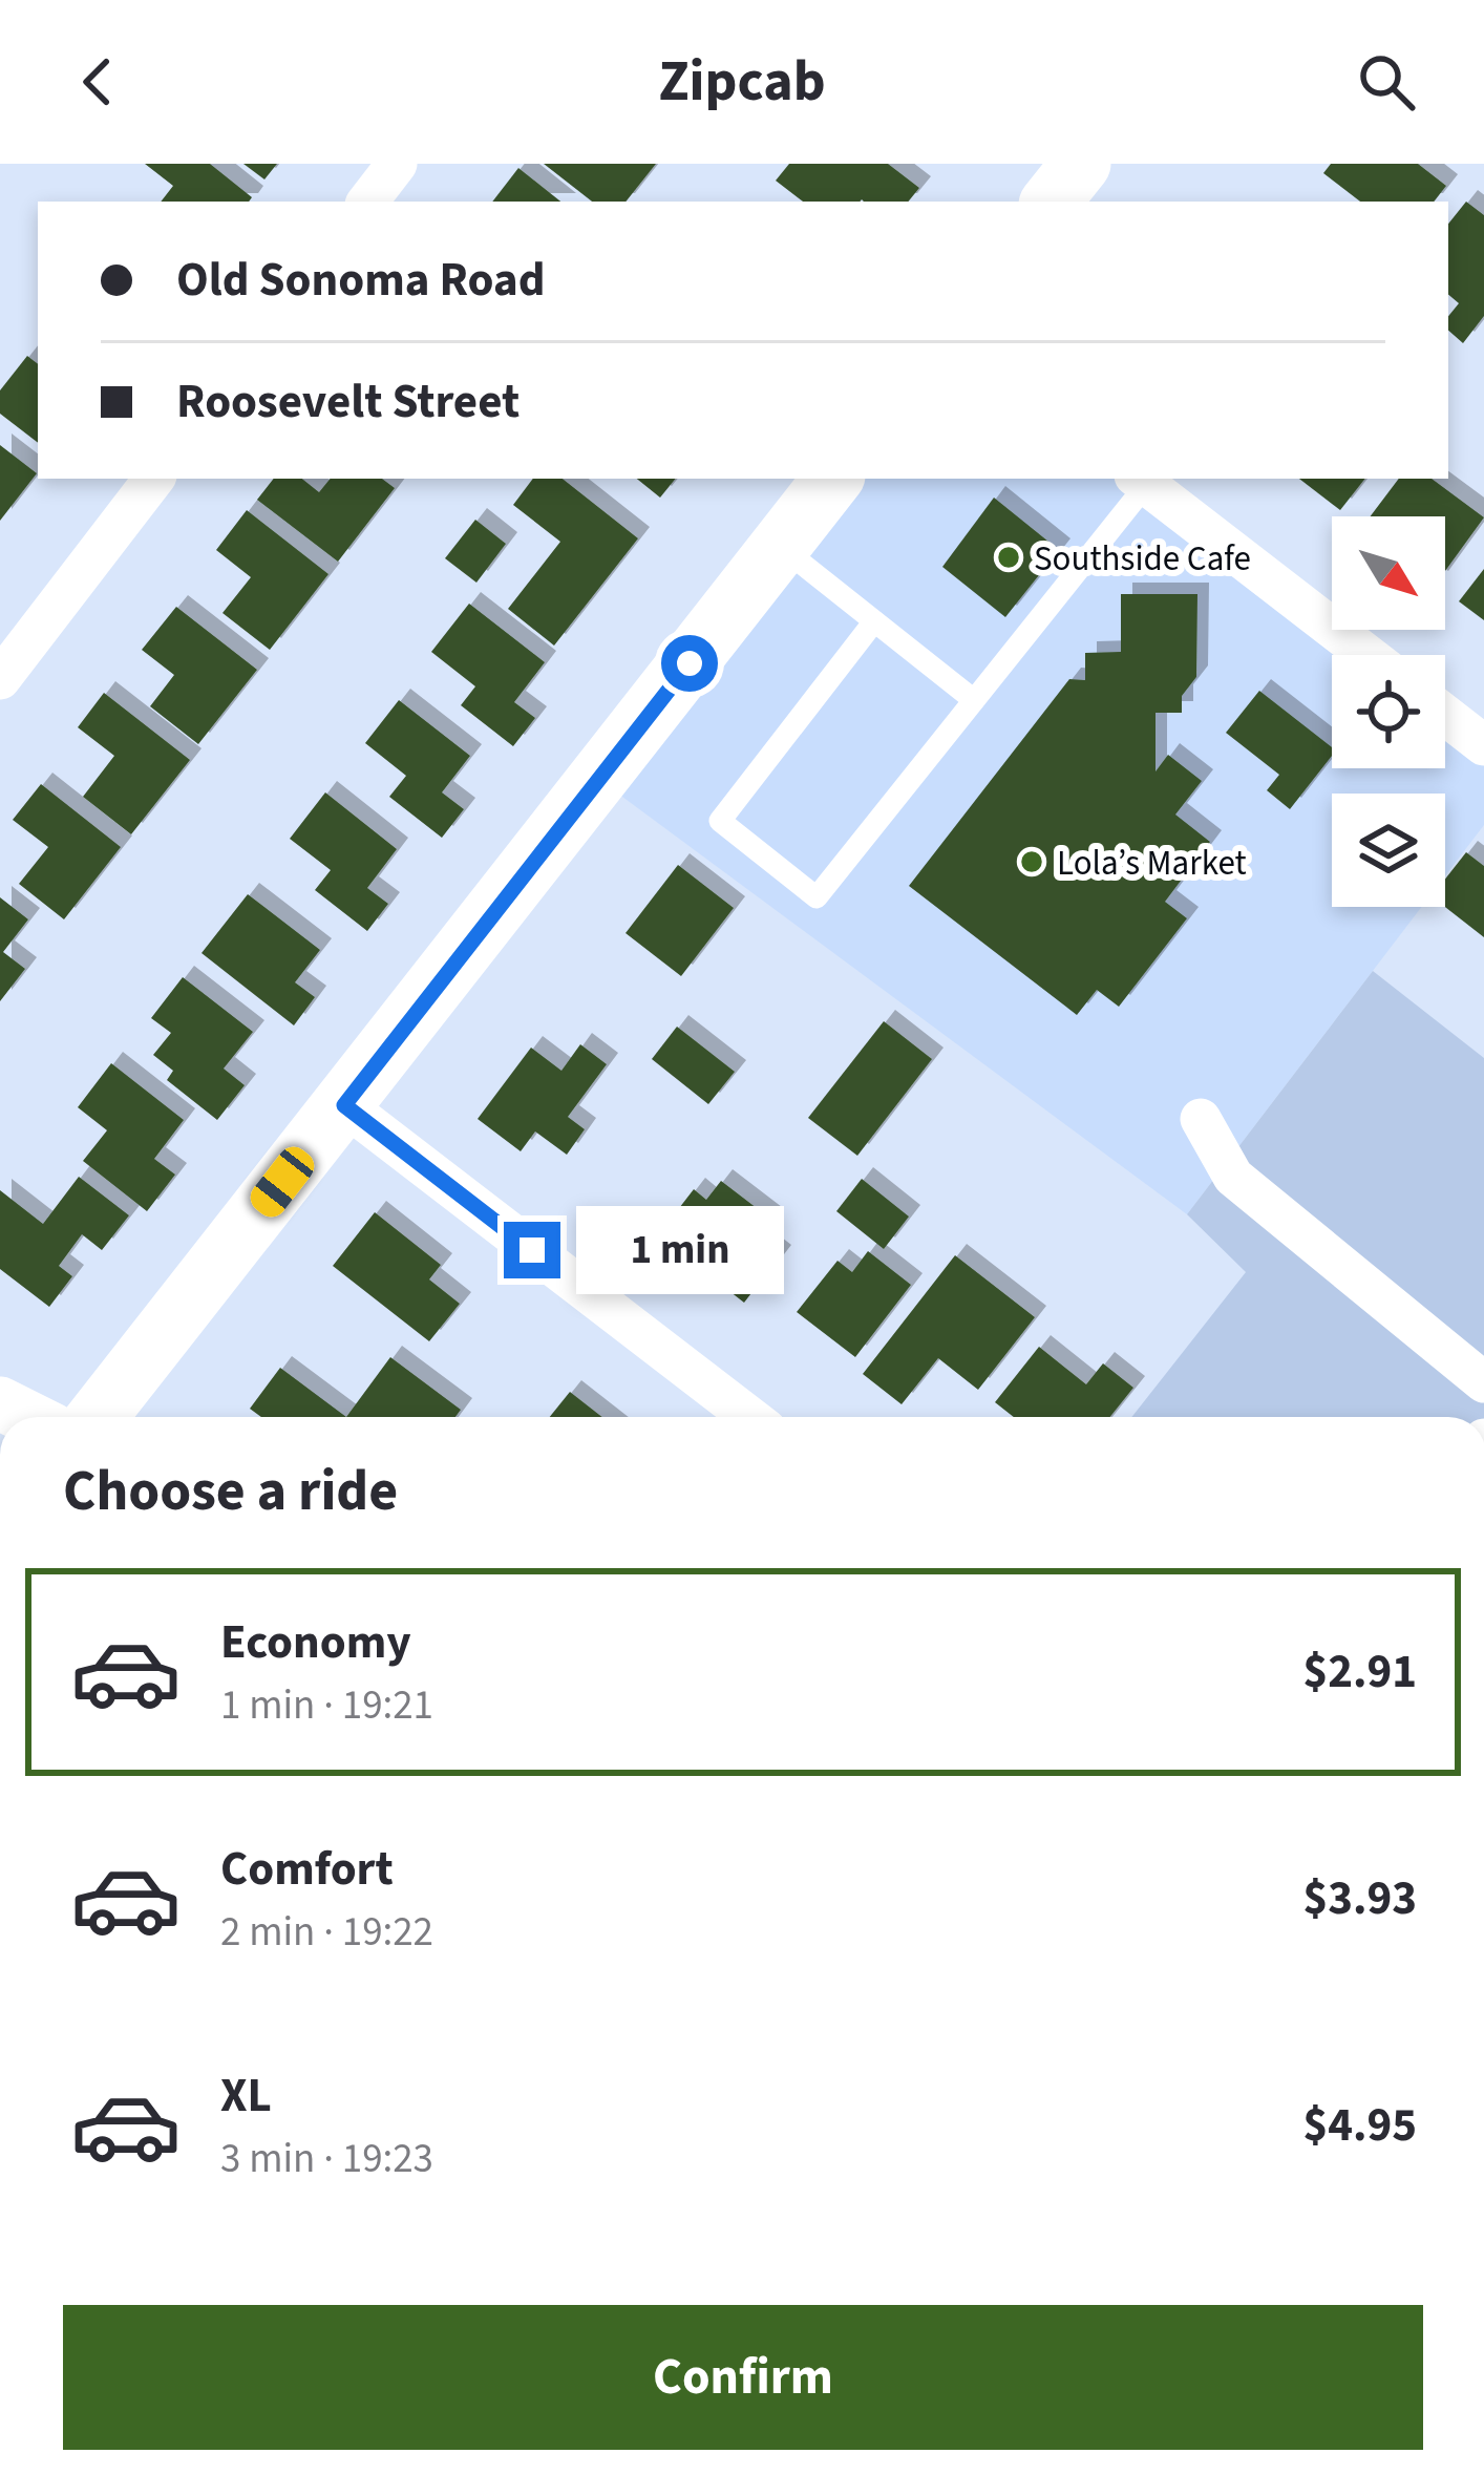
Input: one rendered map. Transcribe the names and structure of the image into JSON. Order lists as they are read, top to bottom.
{
  "places": ["Southside Cafe", "Lola’s Market"],
  "north": "bottom right",
  "page": {
    "header": "Zipcab",
    "banner": ["Old Sonoma Road", "Roosevelt Street"],
    "bubble": "1 min",
    "heading": "Choose a ride",
    "list": [
      {
        "name": "Economy",
        "note": "1 min · 19:21",
        "value": "$2.91"
      },
      {
        "name": "Comfort",
        "note": "2 min · 19:22",
        "value": "$3.93"
      },
      {
        "name": "XL",
        "note": "3 min · 19:23",
        "value": "$4.95"
      }
    ],
    "buttons": "Confirm"
  }
}
